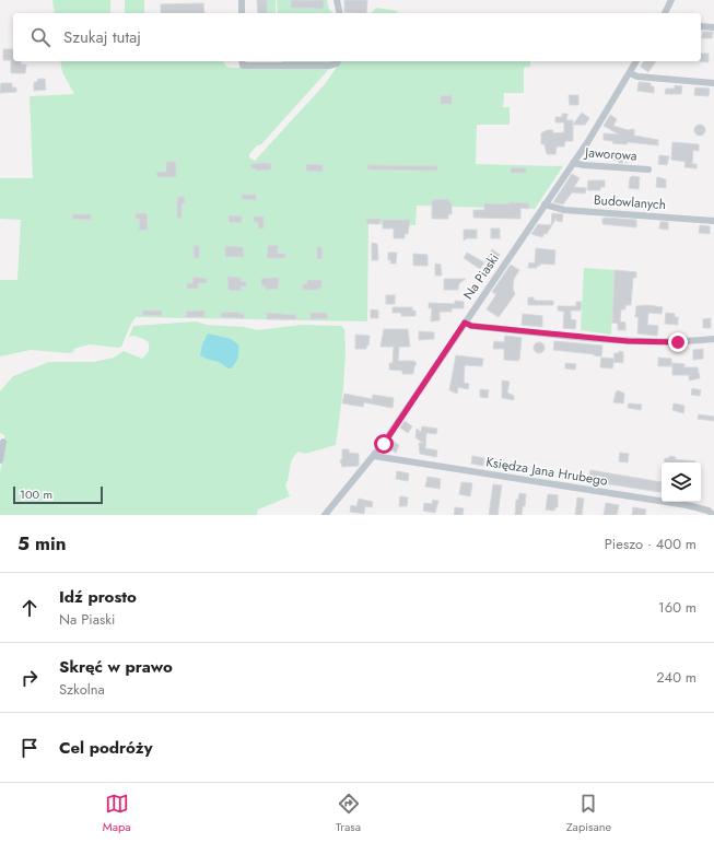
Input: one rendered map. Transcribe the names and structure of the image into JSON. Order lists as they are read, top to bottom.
{
  "streets": {
    "street": [
      "Jaworowa",
      "Budowlanych",
      "Na Piaski",
      "Księdza Jana Hrubego"
    ]
  },
  "crossings": [
    ["Jaworowa", "Na Piaski"],
    ["Budowlanych", "Na Piaski"],
    ["Na Piaski", "Księdza Jana Hrubego"]
  ],
  "scale_bar": "100 m",
  "page": {
    "search": "Szukaj tutaj",
    "scale": "100 m",
    "heading": ["5 min", "Pieszo · 400 m"],
    "list": [
      ["Idź prosto", "Na Piaski", "160 m"],
      ["Skręć w prawo", "Szkolna", "240 m"],
      "Cel podróży"
    ],
    "nav": ["Mapa", "Trasa", "Zapisane"]
  }
}
